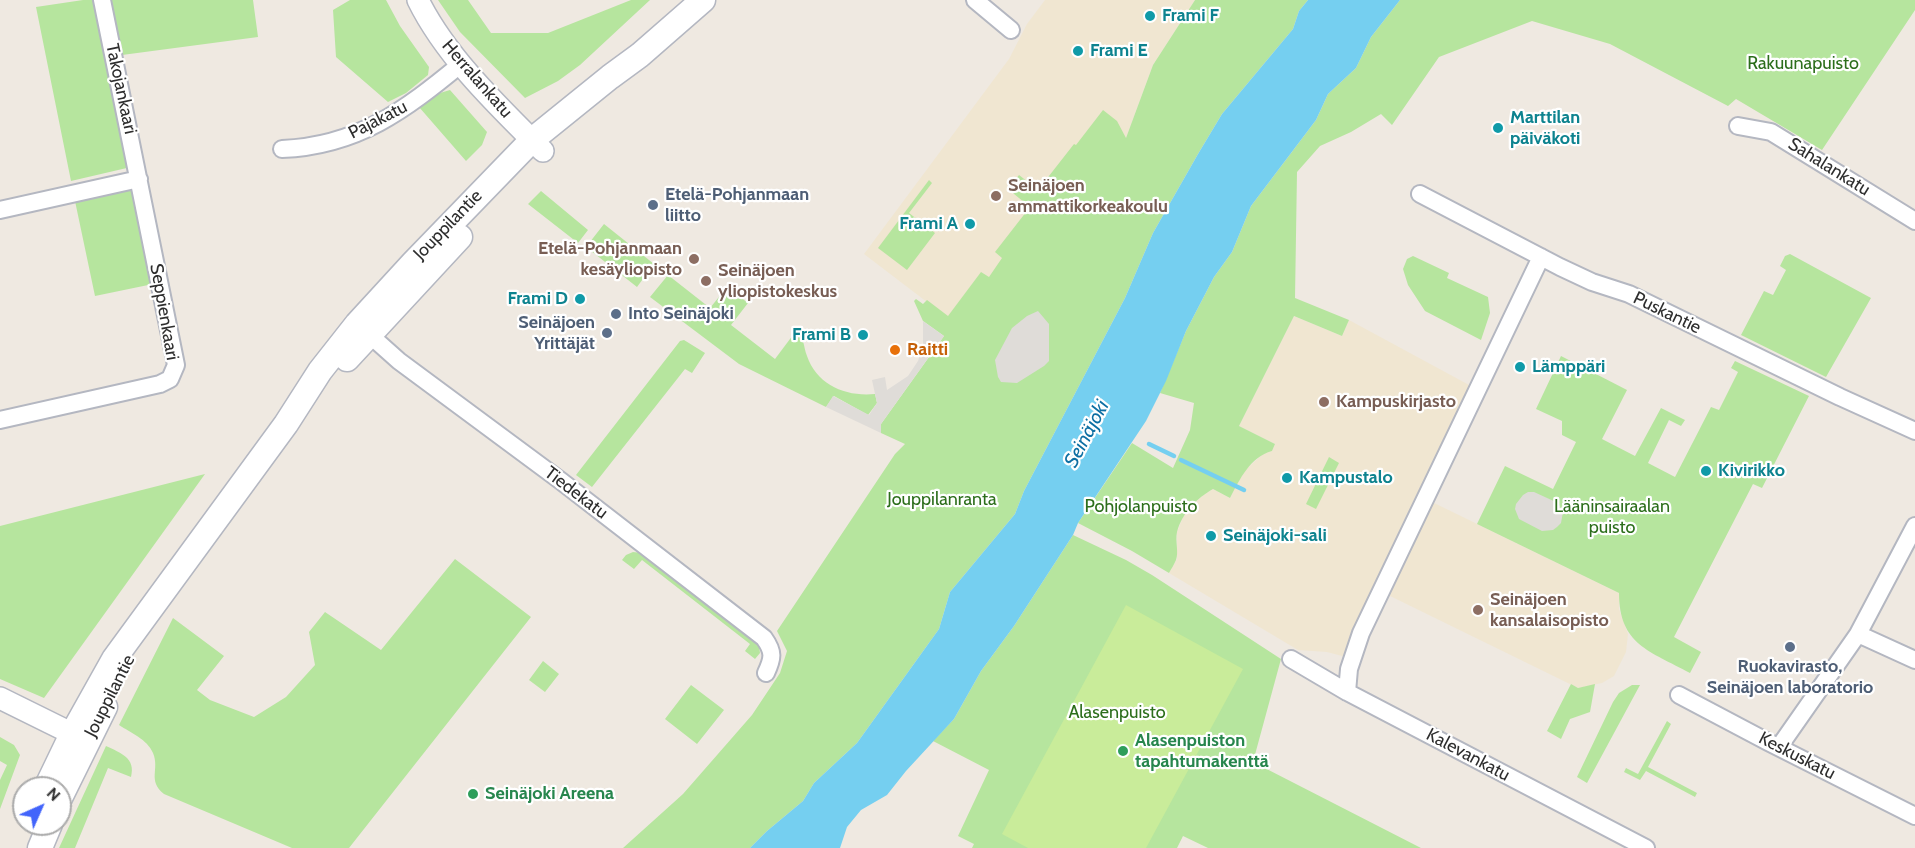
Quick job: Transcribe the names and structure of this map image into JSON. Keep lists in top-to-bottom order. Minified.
{"streets":{"main road":["Jouppilantie"],"street":["Herralankatu","Takojankaari","Pajakatu","Sahalankatu","Seppienkaari","Puskantie","Tiedekatu","Kalevankatu","Keskuskatu"]},"crossings":[["Herralankatu","Pajakatu"],["Herralankatu","Jouppilantie"],["Takojankaari","Seppienkaari"],["Jouppilantie","Tiedekatu"]],"water":["Seinäjoki"],"parks":["Rakuunapuisto","Jouppilanranta","Pohjolanpuisto","Lääninsairaalan puisto","Alasenpuisto"],"places":["Frami F","Frami E","Marttilan päiväkoti","Seinäjoen ammattikorkeakoulu","Etelä-Pohjanmaan liitto","Frami A","Etelä-Pohjanmaan kesäyliopisto","Seinäjoen yliopistokeskus","Frami D","Into Seinäjoki","Seinäjoen Yrittäjät","Frami B","Raitti","Lämppäri","Kampuskirjasto","Kivirikko","Kampustalo","Seinäjoki-sali","Seinäjoen kansalaisopisto","Ruokavirasto, Seinäjoen laboratorio","Alasenpuiston tapahtumakenttä","Seinäjoki Areena"],"north":"top right"}
